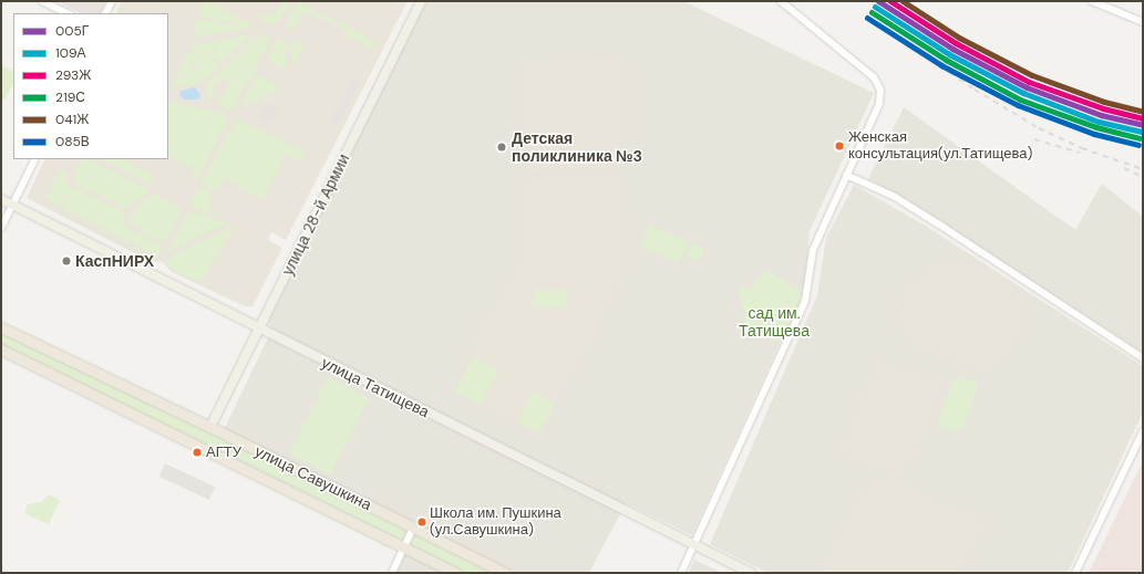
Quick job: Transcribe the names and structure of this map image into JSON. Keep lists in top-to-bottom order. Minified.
{"streets":{"highway":["улица Савушкина"],"main road":["улица 28-й Армии","улица Татищева"]},"crossings":[["улица 28-й Армии","улица Татищева"],["улица 28-й Армии","улица Савушкина"]],"parks":["сад им. Татищева"],"places":["Женская консультация(ул.Татищева)","Детская поликлиника №3","КаспНИРХ","АГТУ","Школа им. Пушкина (ул.Савушкина)"],"lines":["transit line 005Г","transit line 293Ж","transit line 041Ж","transit line 109А","transit line 219С","transit line 085В"],"legend":["005Г","109А","293Ж","219С","041Ж","085В"]}
